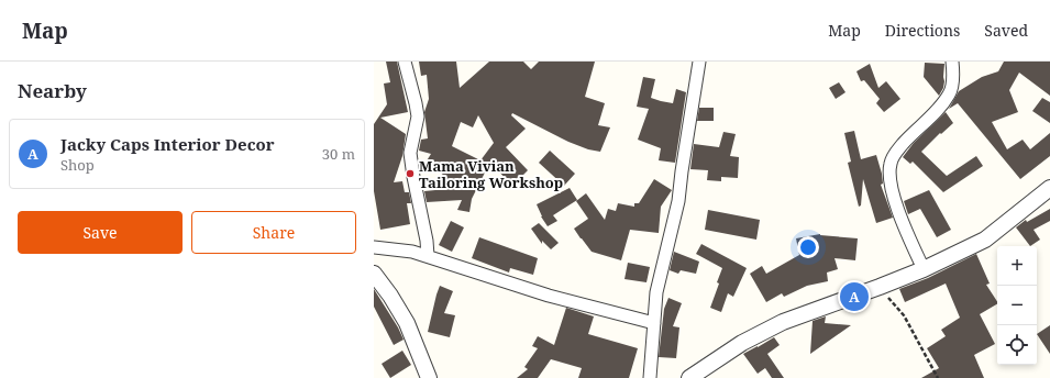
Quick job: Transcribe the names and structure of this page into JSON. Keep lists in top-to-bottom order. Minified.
{"places":["Mama Vivian Tailoring Workshop"],"page":{"header":"Map","nav":["Map","Directions","Saved"],"heading":"Nearby","list":[{"mark":"A","name":"Jacky Caps Interior Decor","note":"Shop","value":"30 m"}],"buttons":["Save","Share"],"map_buttons":["+","−"],"pins":"A"}}
